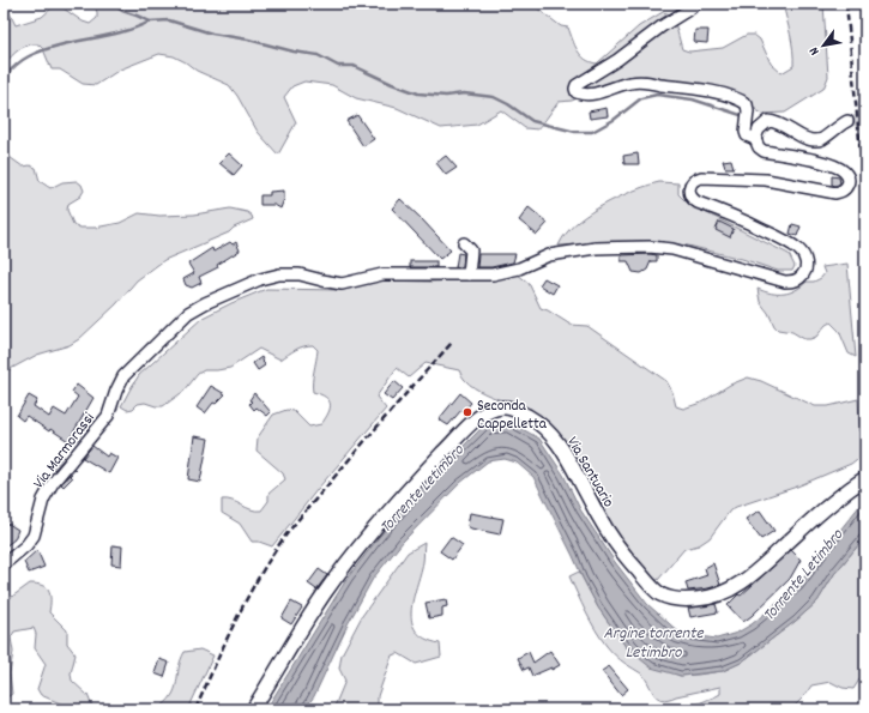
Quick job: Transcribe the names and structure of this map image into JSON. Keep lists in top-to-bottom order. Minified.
{"streets":{"main road":["Via Santuario"],"street":["Via Marmorassi"]},"water":["Torrente Letimbro","Argine torrente Letimbro"],"places":["Seconda Cappelletta"],"north":"bottom left"}
